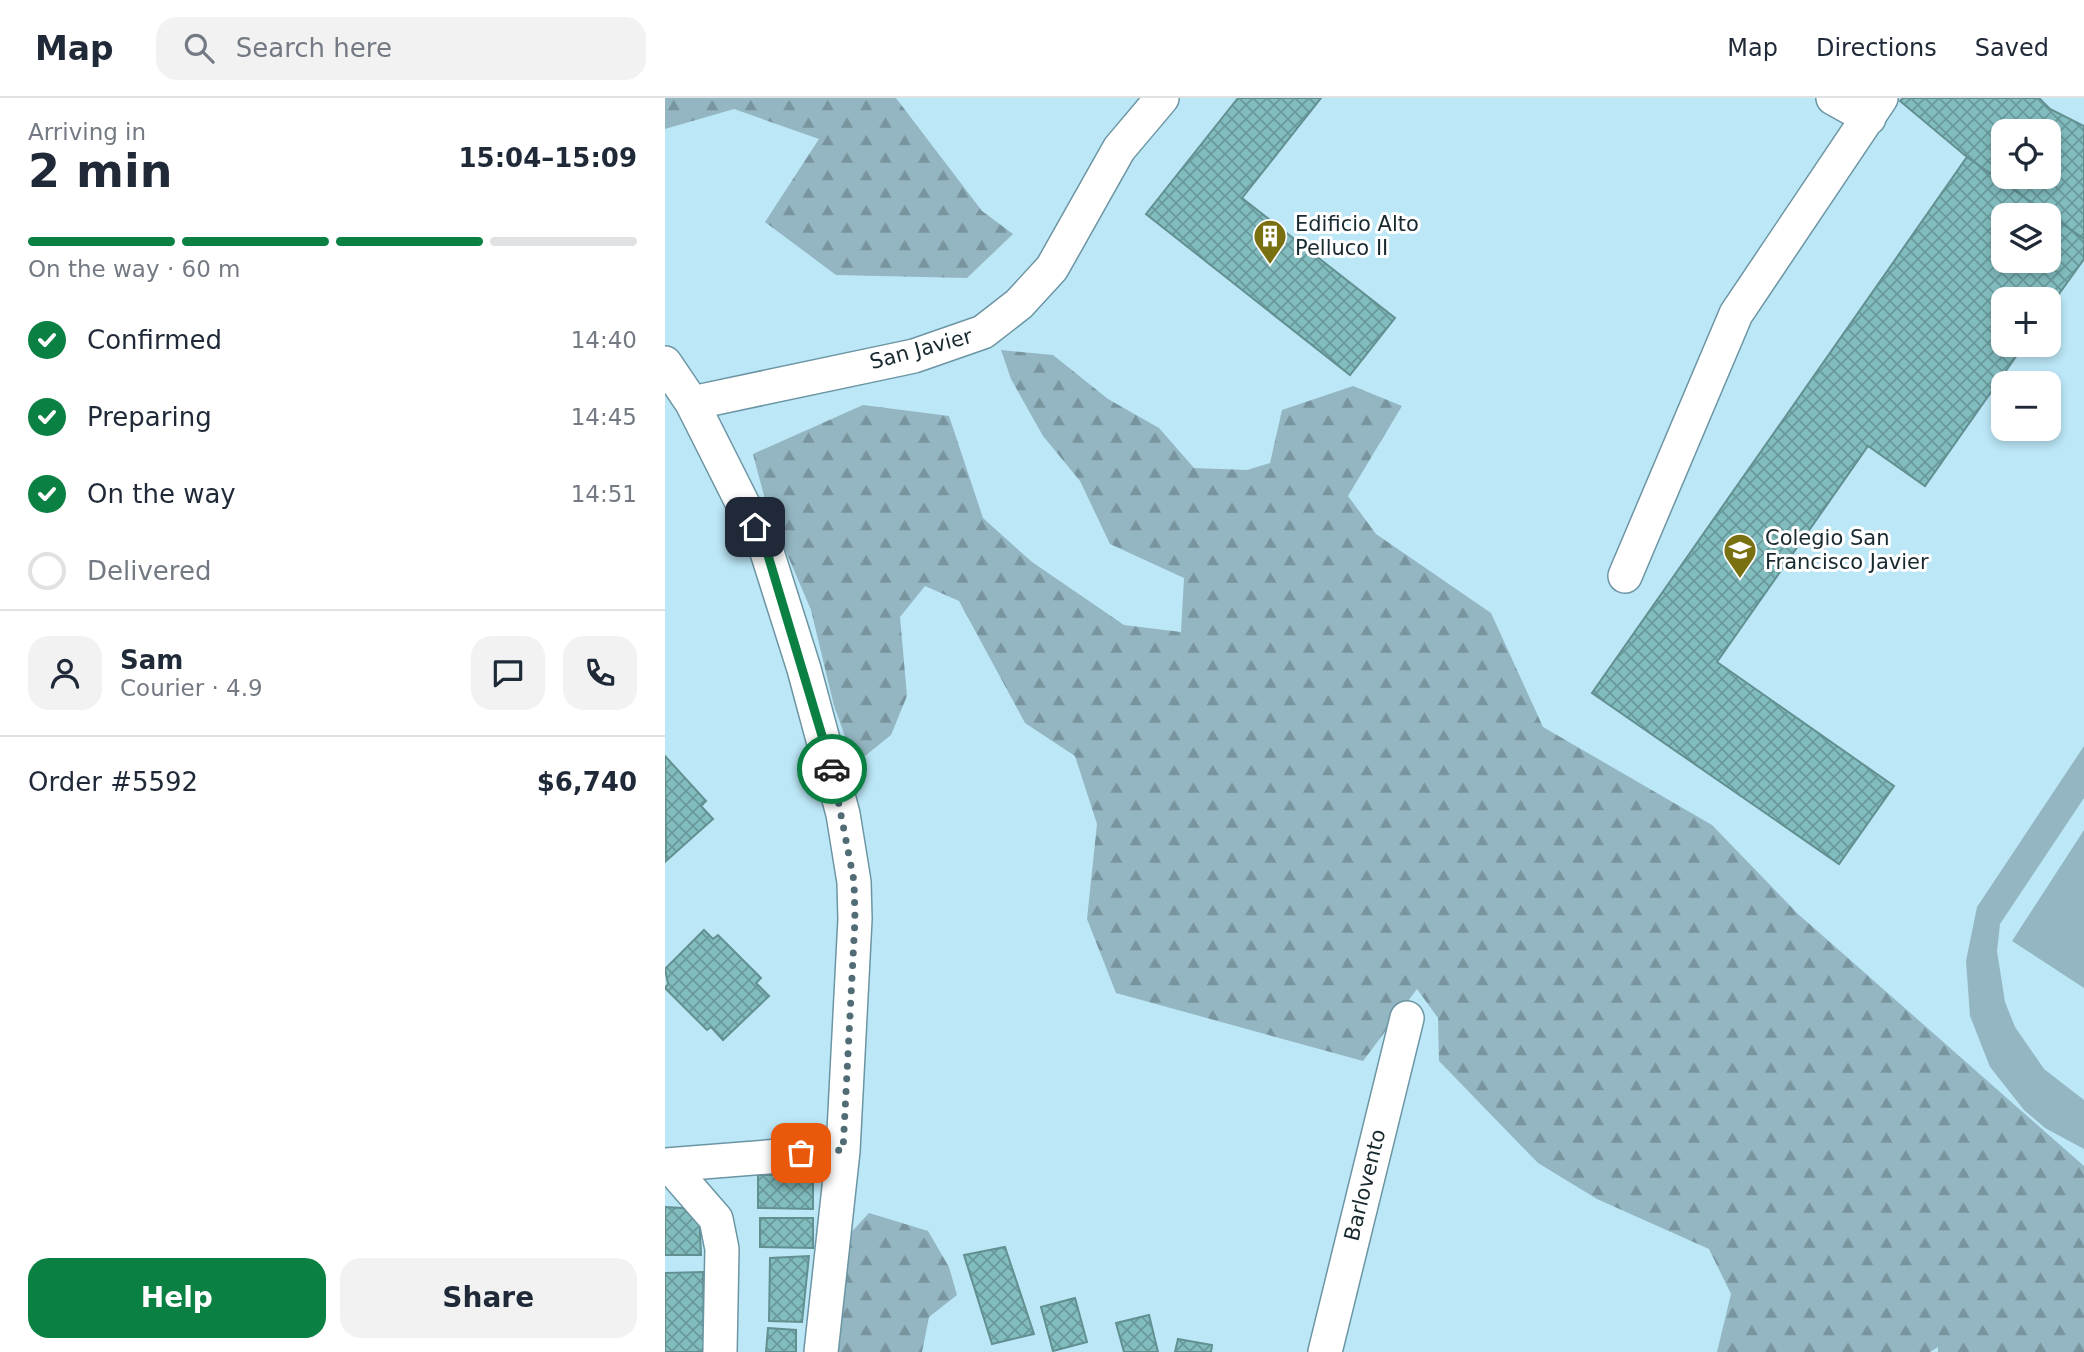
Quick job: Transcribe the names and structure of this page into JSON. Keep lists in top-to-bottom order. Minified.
{"streets":{"street":["San Javier","Barlovento"]},"places":{"building":["Edificio Alto Pelluco II"],"school or university":["Colegio San Francisco Javier"]},"page":{"header":"Map","search":"Search here","nav":["Map","Directions","Saved"],"heading":["2 min","Arriving in","15:04–15:09"],"panel":["Sam","Courier · 4.9","Order #5592","$6,740"],"map_buttons":["+","−"],"bar":"On the way · 60 m","list":[["Confirmed","14:40"],["Preparing","14:45"],["On the way","14:51"],"Delivered"],"buttons":["Help","Share"]}}
